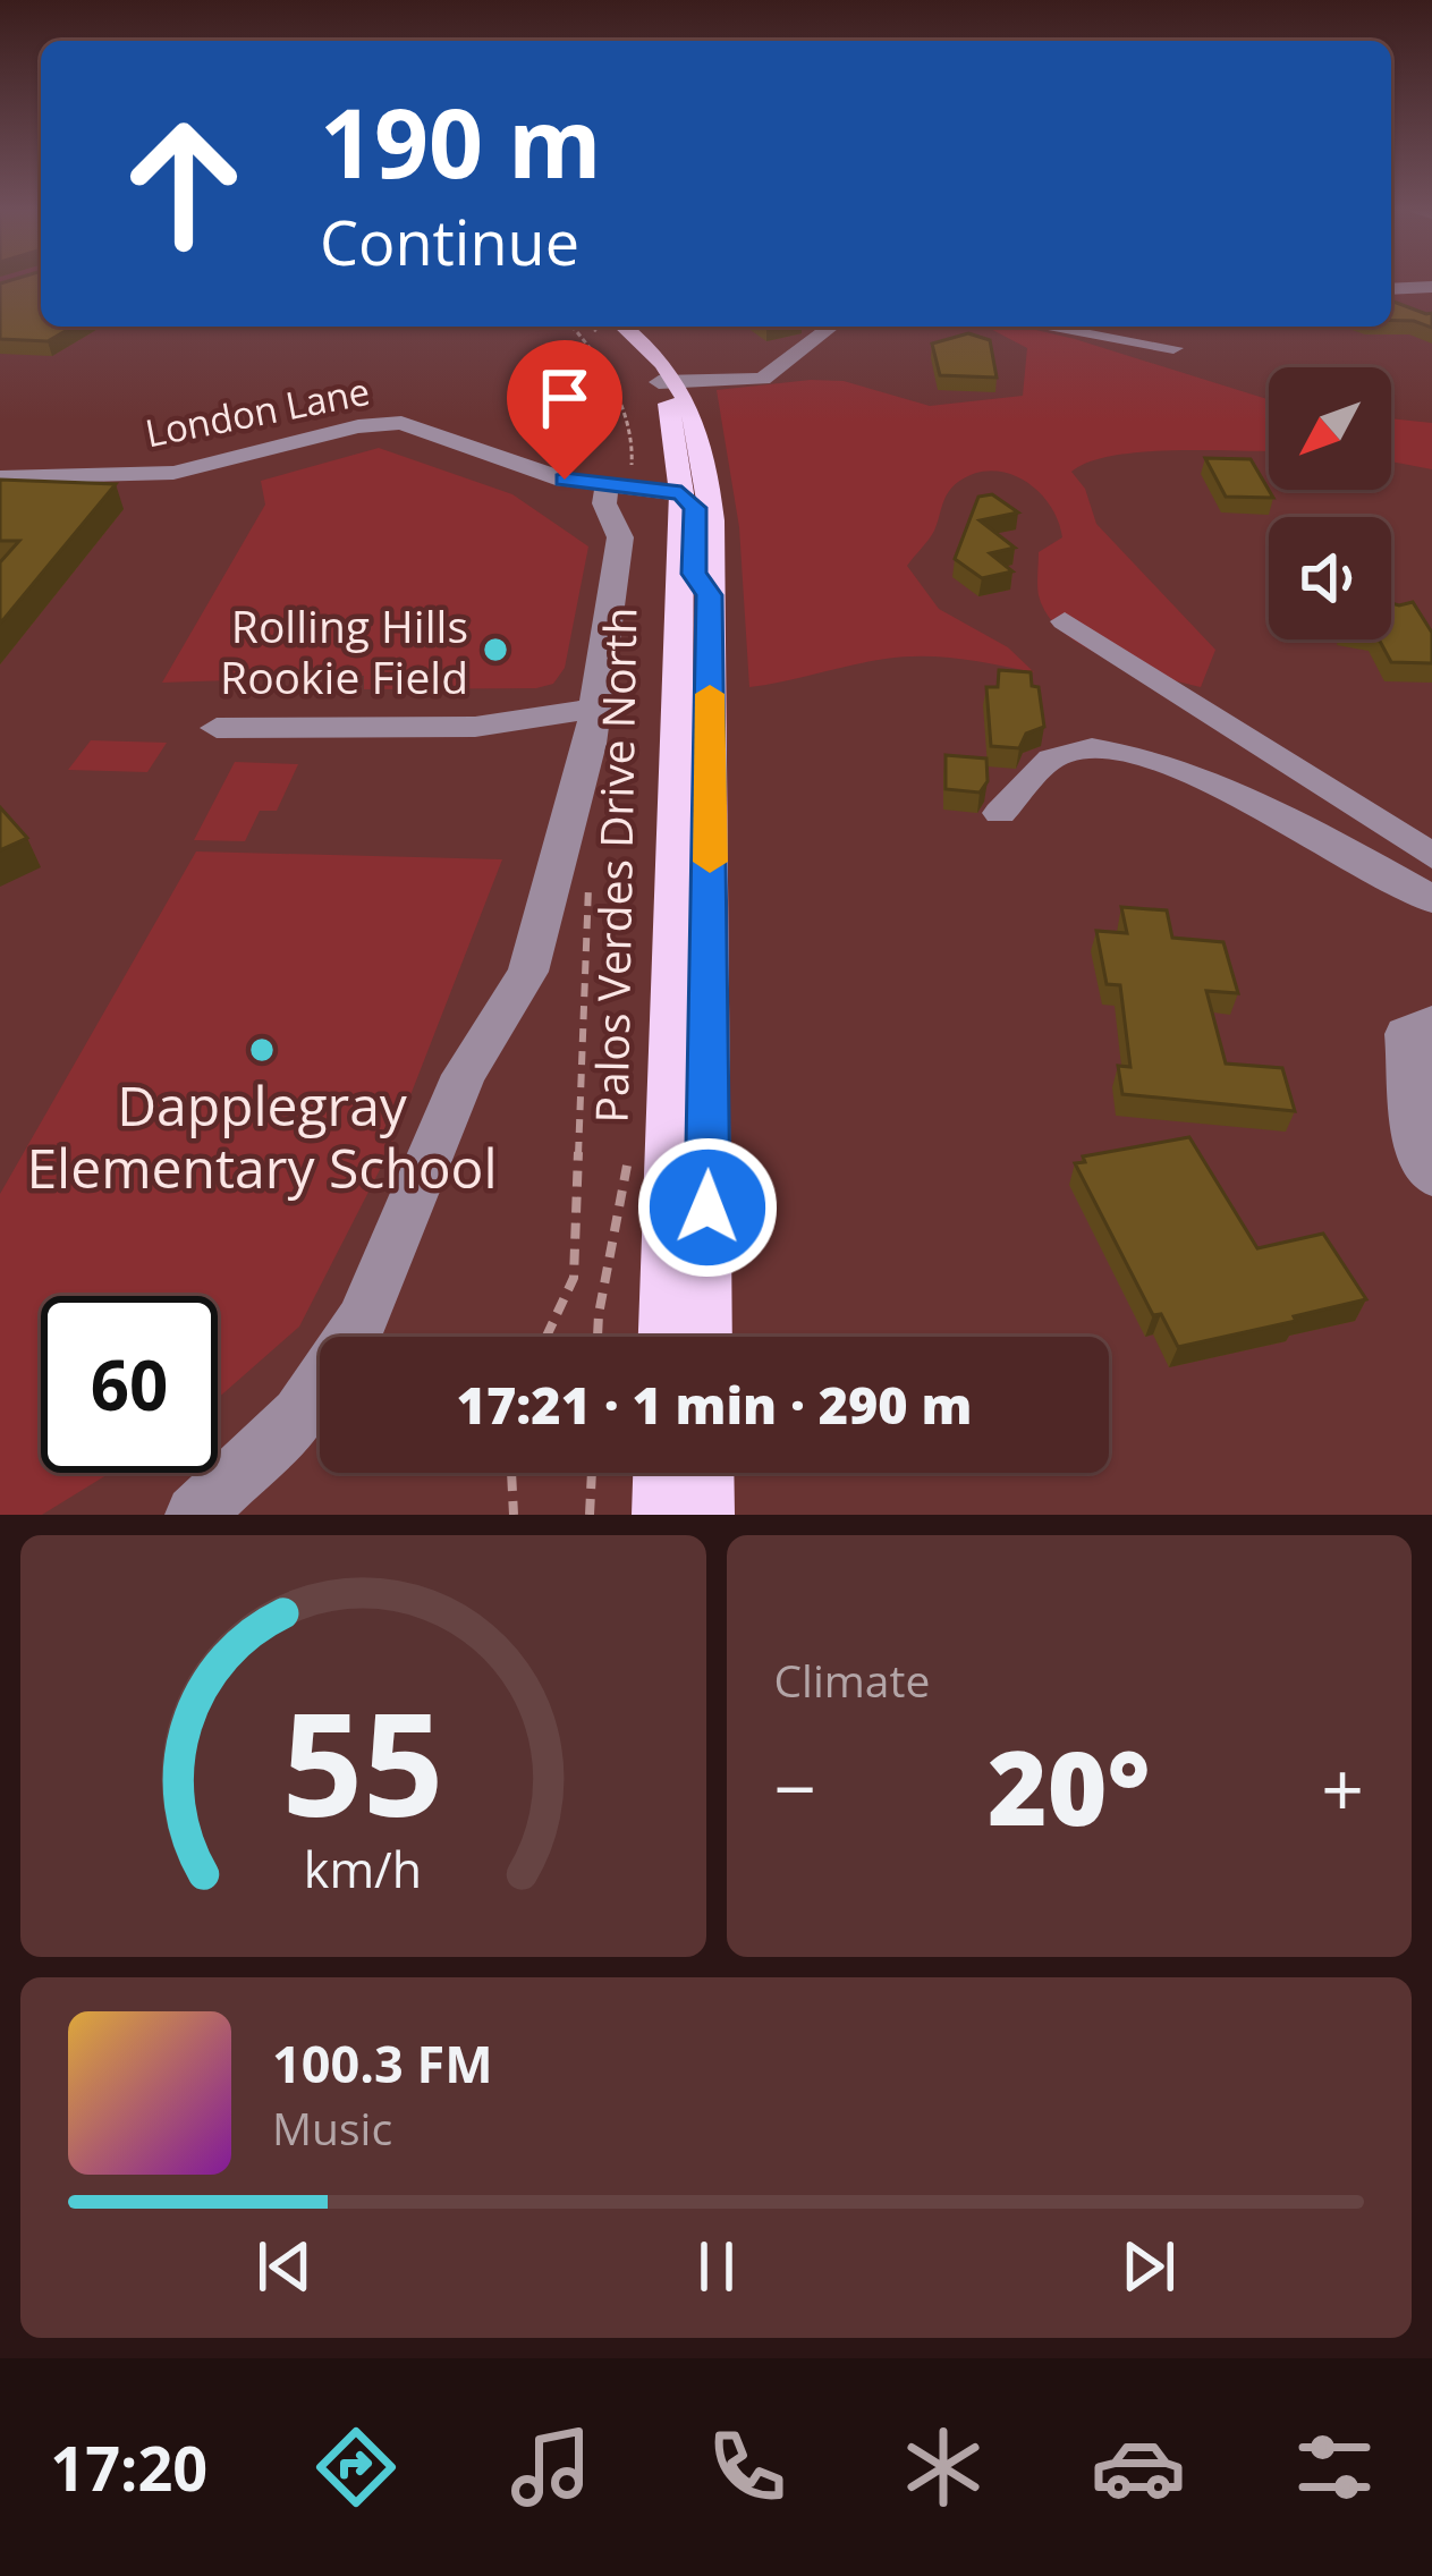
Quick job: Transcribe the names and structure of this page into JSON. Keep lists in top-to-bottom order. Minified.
{"streets":{"main road":["Palos Verdes Drive North"],"street":["London Lane"]},"crossings":[["London Lane","Palos Verdes Drive North"]],"places":["Rolling Hills Rookie Field","Dapplegray Elementary School"],"north":"bottom left","page":{"turn":["190 m","Continue"],"limit":"60","trip":"17:21 · 1 min · 290 m","tile":"Climate","heat":["−","20°","+"],"song":["100.3 FM","Music"],"tabs":"17:20","gauge":["55","km/h"]}}
